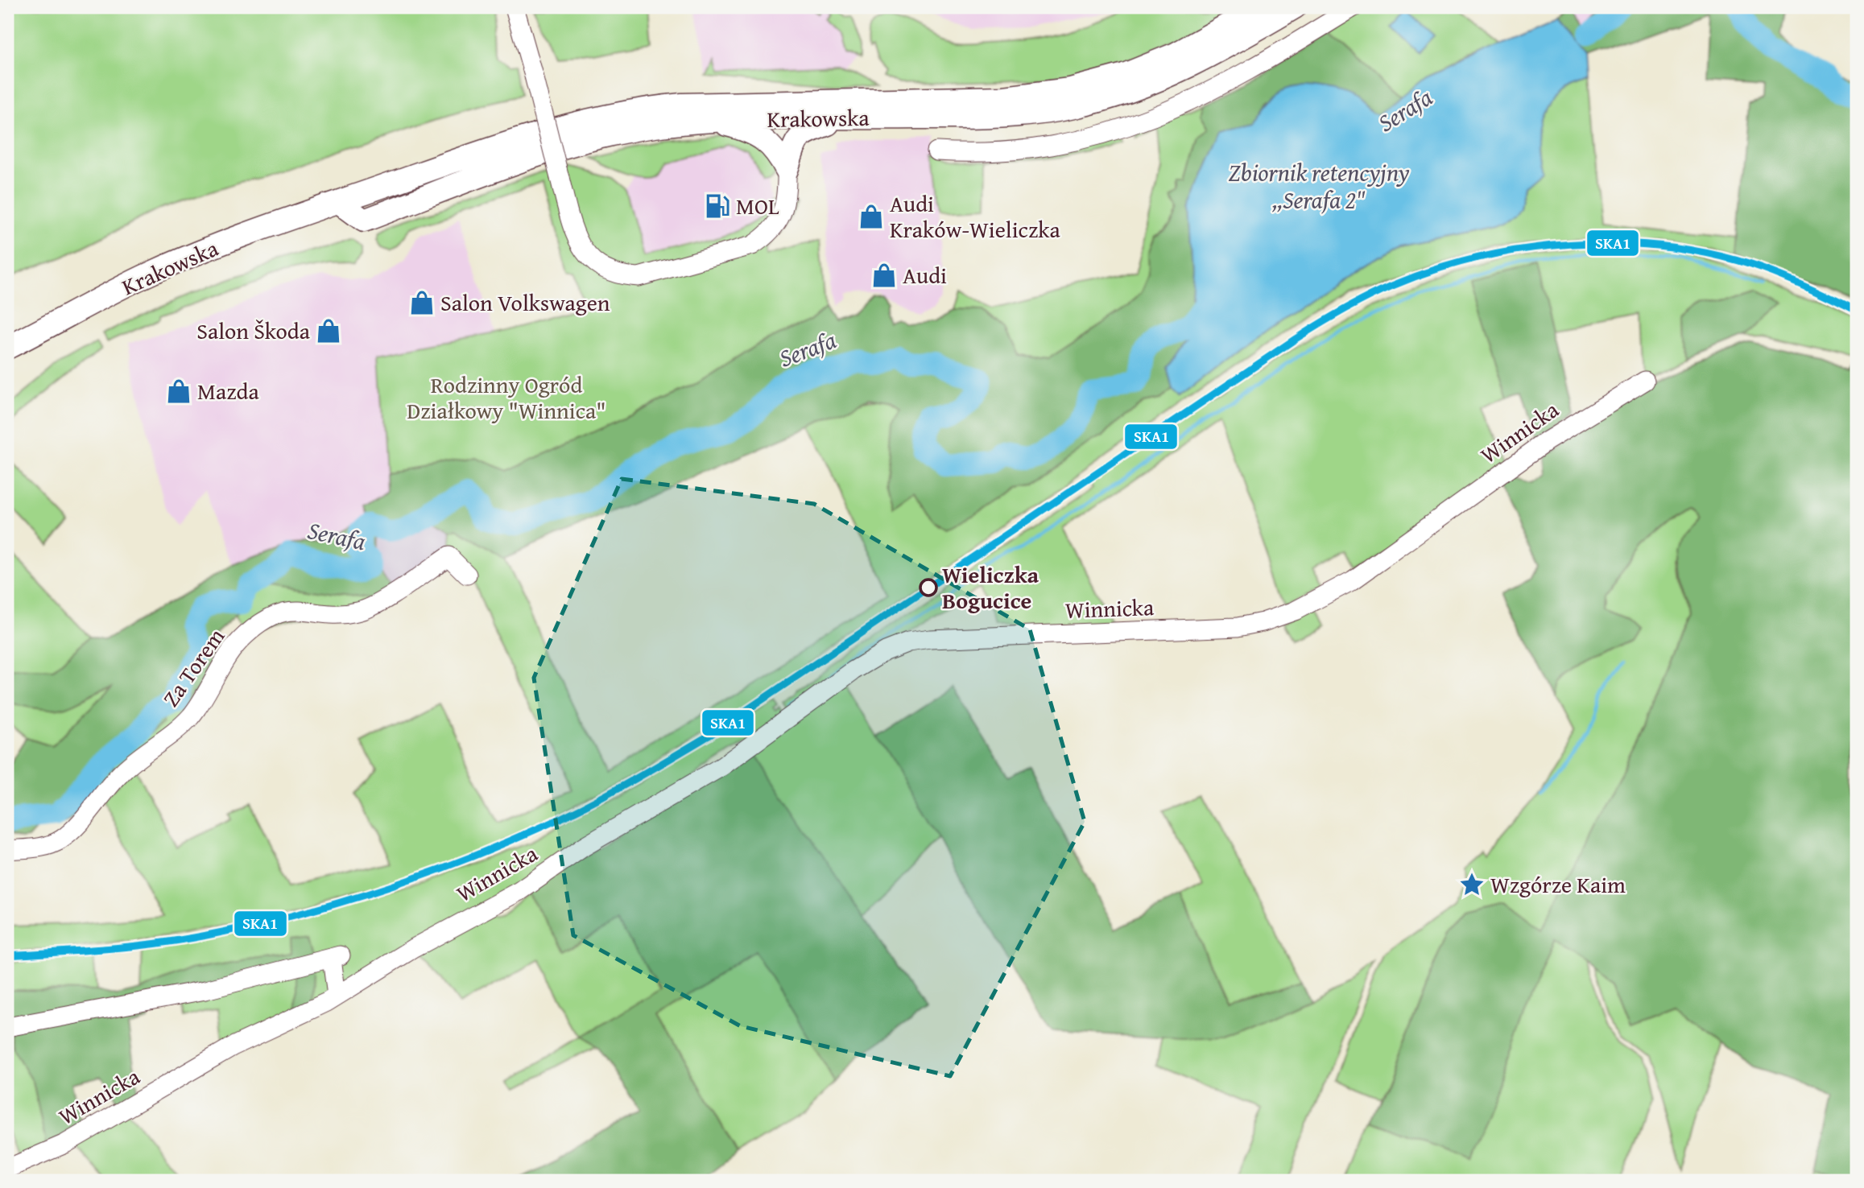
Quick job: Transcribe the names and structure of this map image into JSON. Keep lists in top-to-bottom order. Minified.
{"streets":{"main road":["Krakowska"],"street":["Winnicka","Za Torem"]},"water":["Serafa","Zbiornik retencyjny ,,Serafa 2\""],"parks":["Rodzinny Ogród Działkowy \"Winnica\""],"places":{"fuel station":["MOL"],"shop":["Audi Kraków-Wieliczka","Audi","Salon Volkswagen","Salon Škoda","Mazda"],"other":["Wieliczka Bogucice"],"place":["Wzgórze Kaim"]},"lines":["transit line SKA1"]}
